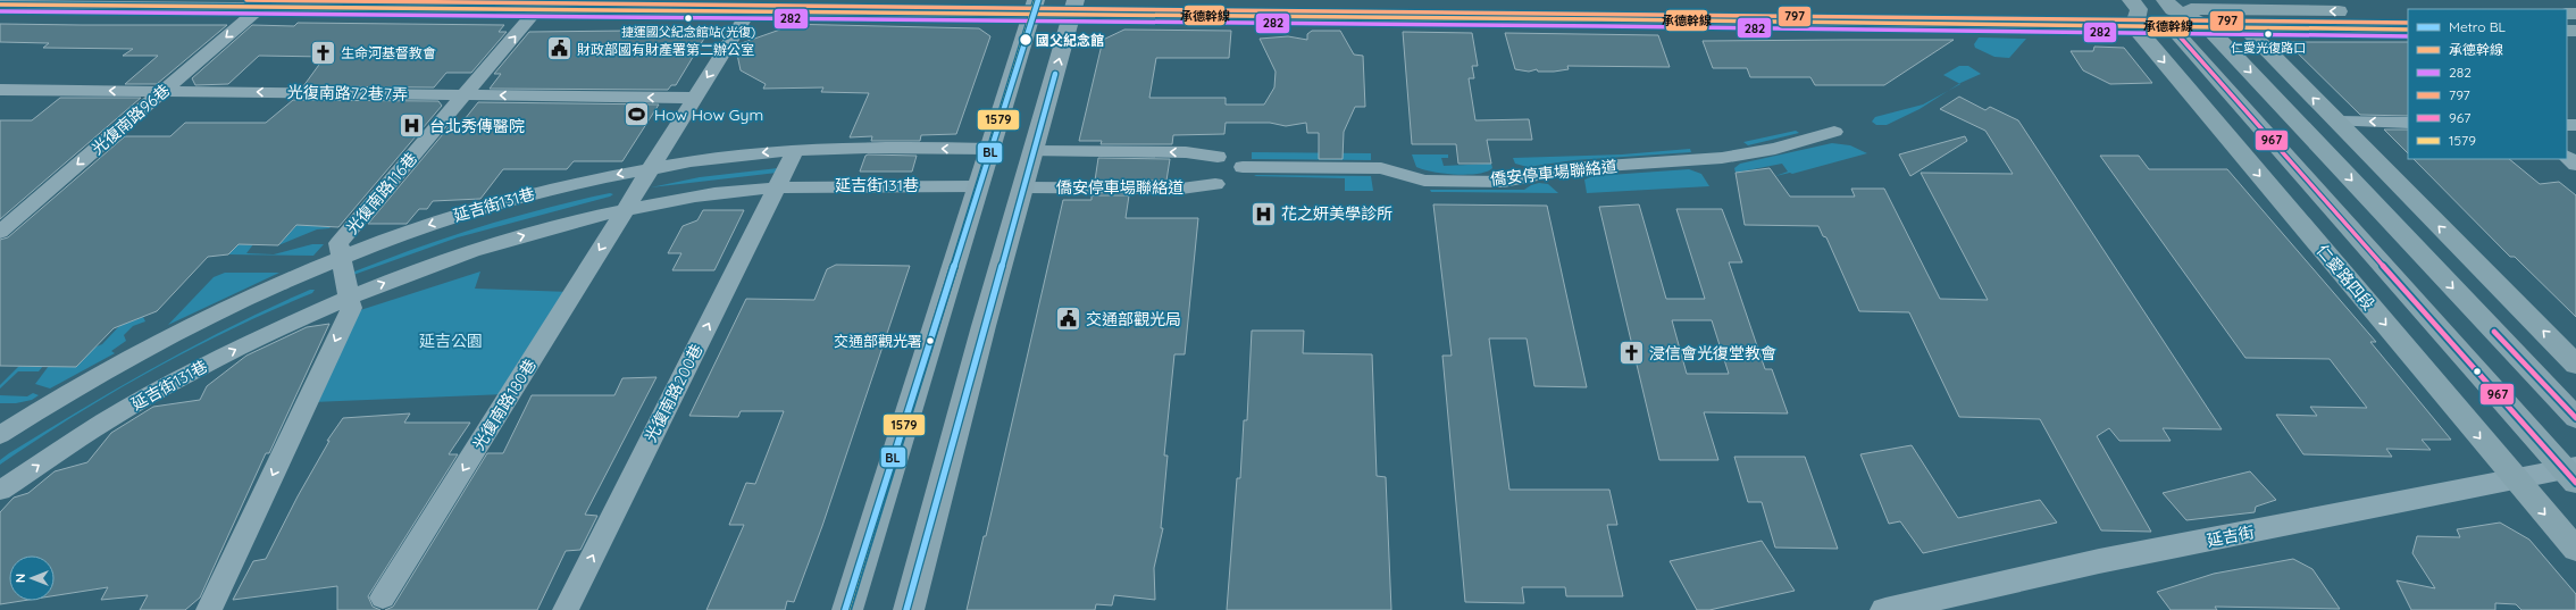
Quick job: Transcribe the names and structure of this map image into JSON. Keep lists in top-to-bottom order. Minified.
{"streets":{"main road":["仁愛路四段"],"street":["光復南路72巷7弄","光復南路96巷","僑安停車場聯絡道","延吉街131巷","光復南路116巷","光復南路200巷","光復南路180巷","延吉街"]},"crossings":[["光復南路72巷7弄","光復南路96巷"],["光復南路72巷7弄","光復南路116巷"],["延吉街131巷","光復南路116巷"],["延吉街131巷","光復南路200巷"],["延吉街131巷","光復南路180巷"],["仁愛路四段","延吉街"]],"one_way":["光復南路72巷7弄","光復南路96巷","光復南路200巷"],"parks":["延吉公園"],"places":{"other":["捷運國父紀念館站(光復)","仁愛光復路口","國父紀念館","交通部觀光署"],"public building":["財政部國有財產署第二辦公室","交通部觀光局"],"church":["生命河基督教會","浸信會光復堂教會"],"sports":["How How Gym"],"hospital":["台北秀傳醫院","花之妍美學診所"]},"lines":["metro line BL","transit line 797","transit line 1579","transit line 承德幹線","transit line 282","transit line 967"],"legend":["Metro BL","承德幹線","282","797","967","1579"],"north":"left"}
